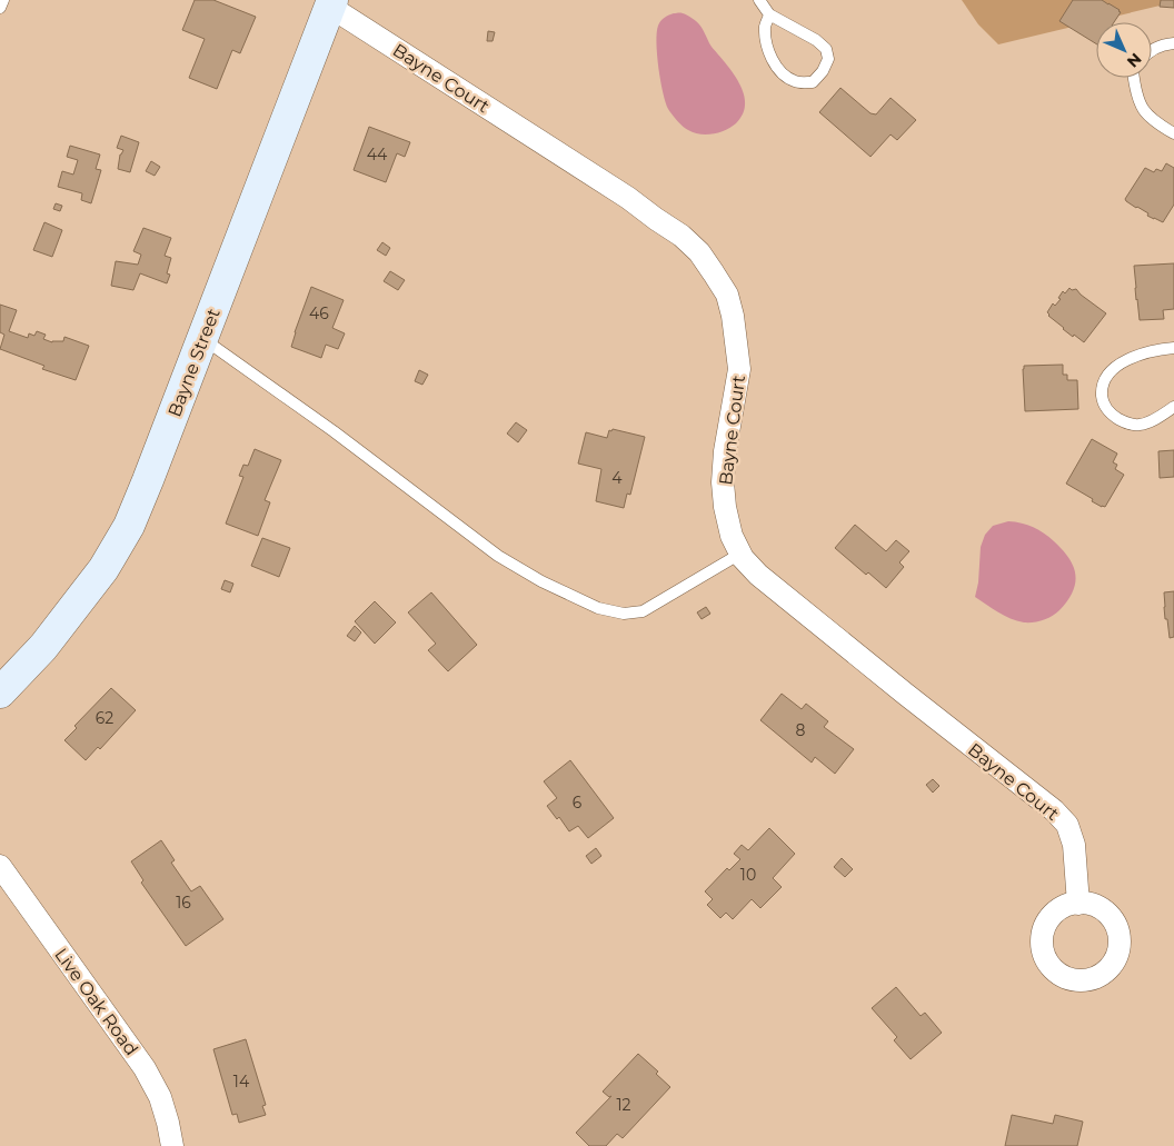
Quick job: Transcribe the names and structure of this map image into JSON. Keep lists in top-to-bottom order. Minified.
{"streets":{"street":["Bayne Court","Bayne Street","Live Oak Road"]},"crossings":[["Bayne Court","Bayne Street"]],"house_numbers":["44","46","4","62","8","6","10","16","14","12"],"north":"bottom right"}
